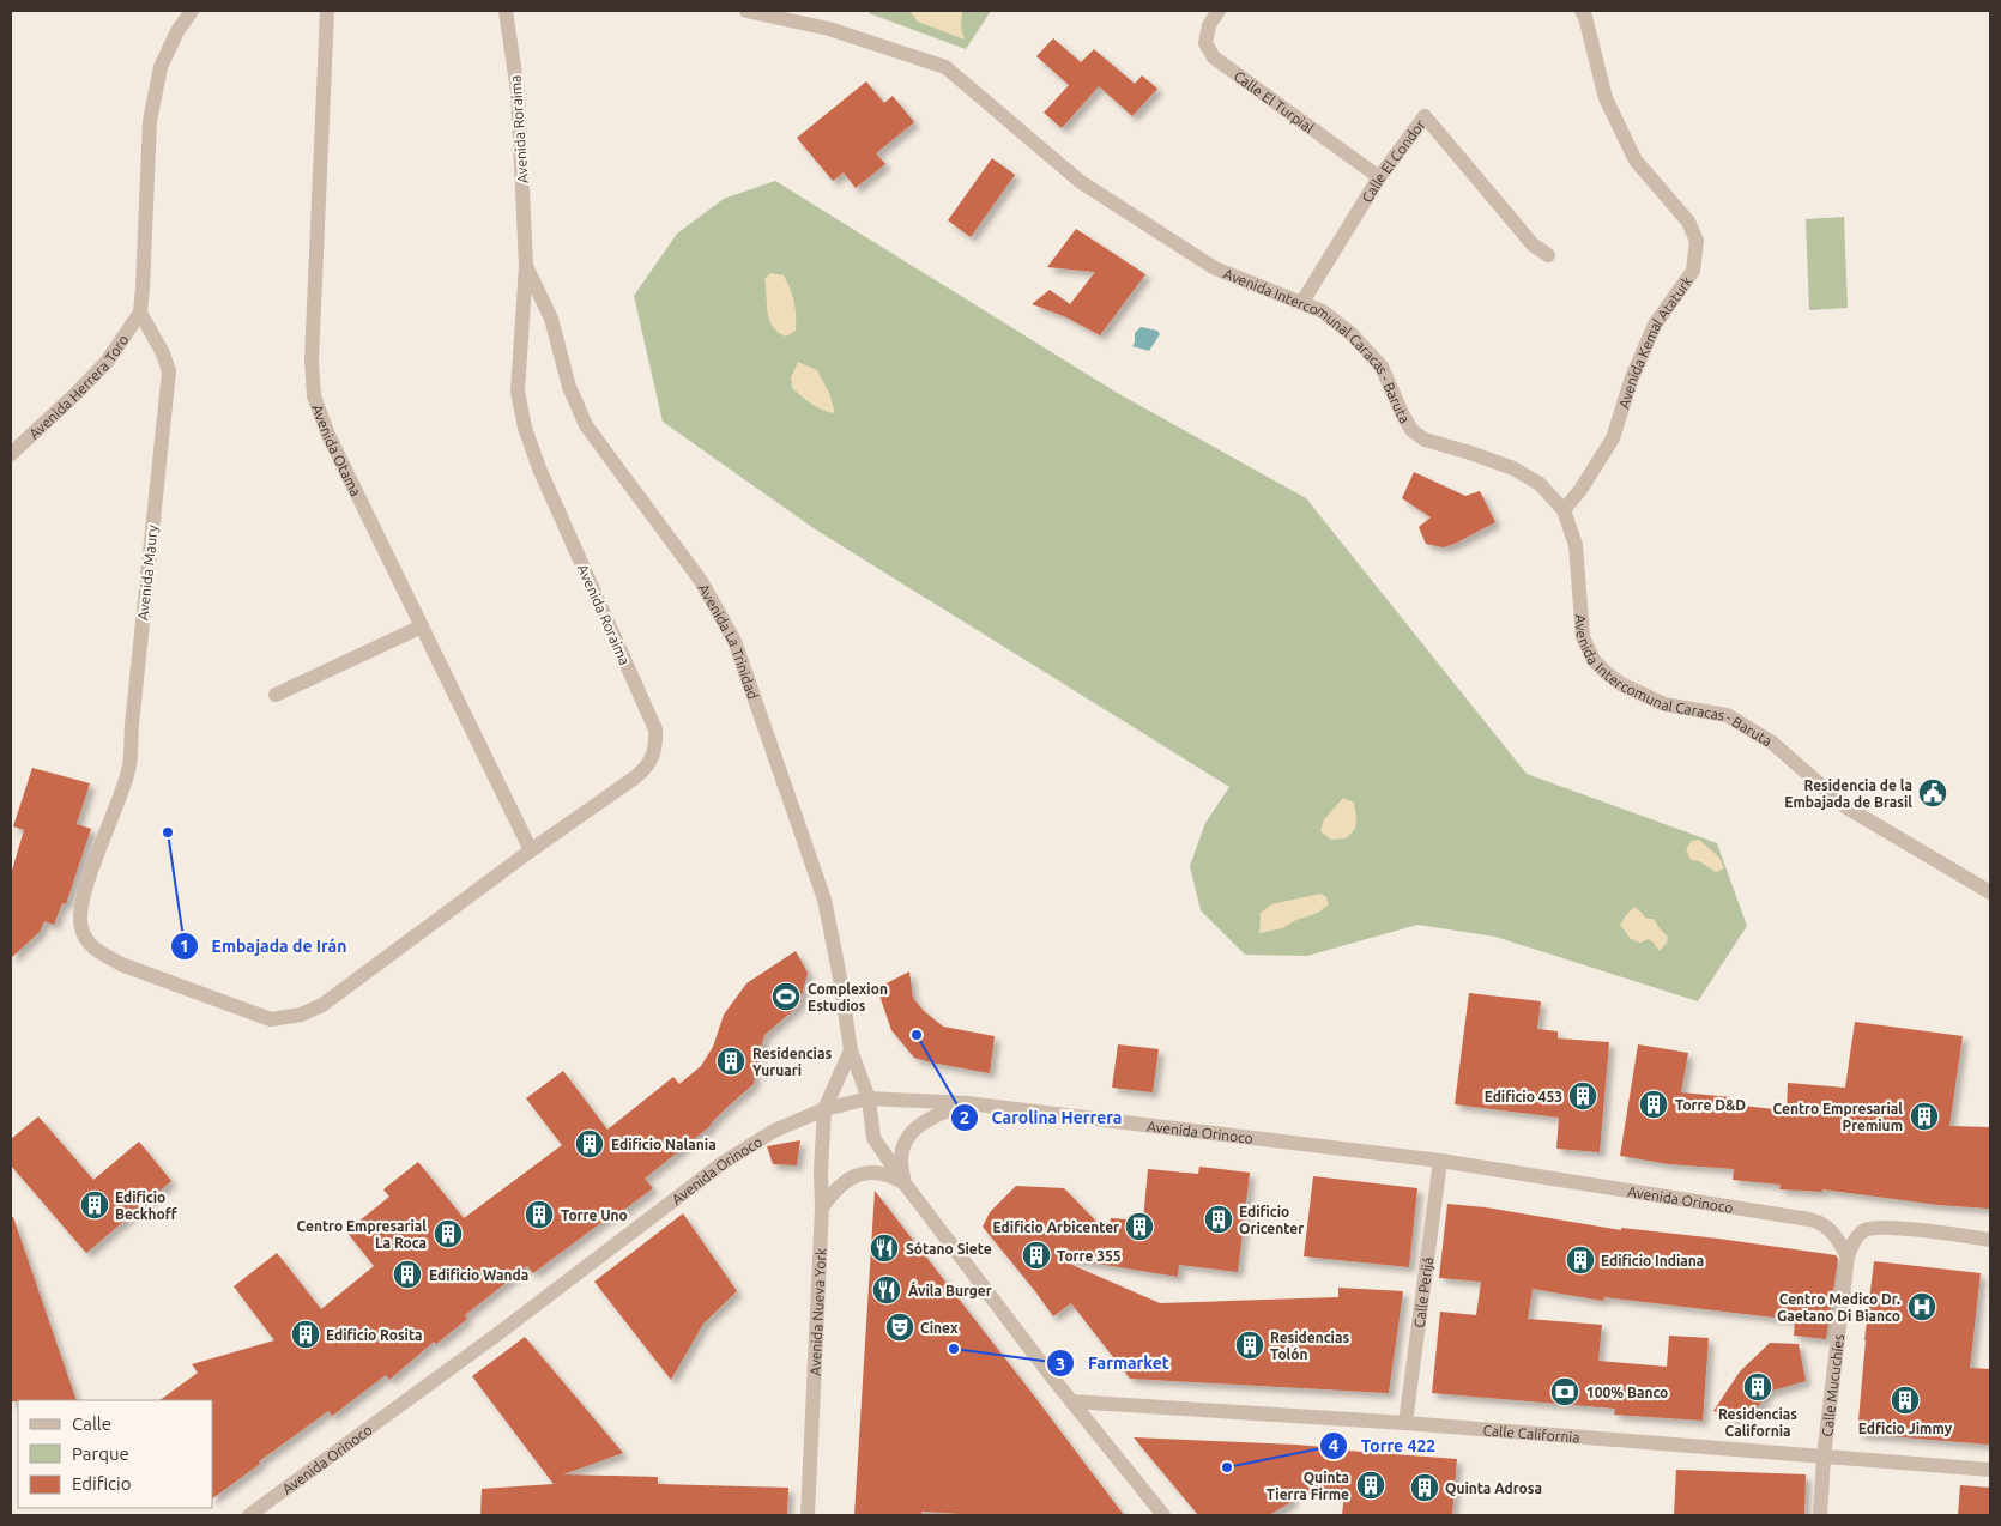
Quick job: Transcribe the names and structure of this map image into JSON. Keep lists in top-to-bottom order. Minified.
{"streets":{"street":["Calle El Turpial","Avenida Roraima","Calle El Condor","Avenida Kemal Ataturk","Avenida Intercomunal Caracas - Baruta","Avenida Herrera Toro","Avenida Otama","Avenida Maury","Avenida La Trinidad","Avenida Orinoco","Calle Perijá","Avenida Nueva York","Calle Mucuchíes","Calle California"]},"crossings":[["Calle El Turpial","Calle El Condor"],["Avenida Roraima","Avenida Otama"],["Avenida Roraima","Avenida Maury"],["Avenida Roraima","Avenida La Trinidad"],["Calle El Condor","Avenida Intercomunal Caracas - Baruta"],["Avenida Kemal Ataturk","Avenida Intercomunal Caracas - Baruta"],["Avenida Herrera Toro","Avenida Maury"],["Avenida La Trinidad","Avenida Orinoco"],["Avenida La Trinidad","Calle California"],["Avenida Orinoco","Calle Perijá"],["Avenida Orinoco","Avenida Nueva York"],["Avenida Orinoco","Calle Mucuchíes"],["Calle Perijá","Calle California"],["Calle Mucuchíes","Calle California"]],"places":{"public building":["Residencia de la Embajada de Brasil"],"other":["Embajada de Irán","Carolina Herrera","Farmarket","Torre 422"],"sports":["Complexion Estudios"],"building":["Residencias Yuruari","Edificio 453","Torre D&D","Centro Empresarial Premium","Edificio Nalania","Edificio Beckhoff","Torre Uno","Edificio Oricenter","Edificio Arbicenter","Centro Empresarial La Roca","Torre 355","Edificio Indiana","Edificio Wanda","Edificio Rosita","Residencias Tolón","Residencias California","Edficio Jimmy","Quinta Tierra Firme","Quinta Adrosa"],"restaurant":["Sótano Siete","Ávila Burger"],"hospital":["Centro Medico Dr. Gaetano Di Bianco"],"theatre":["Cinex"],"bank":["100% Banco"]},"legend":["Calle","Parque","Edificio"]}
